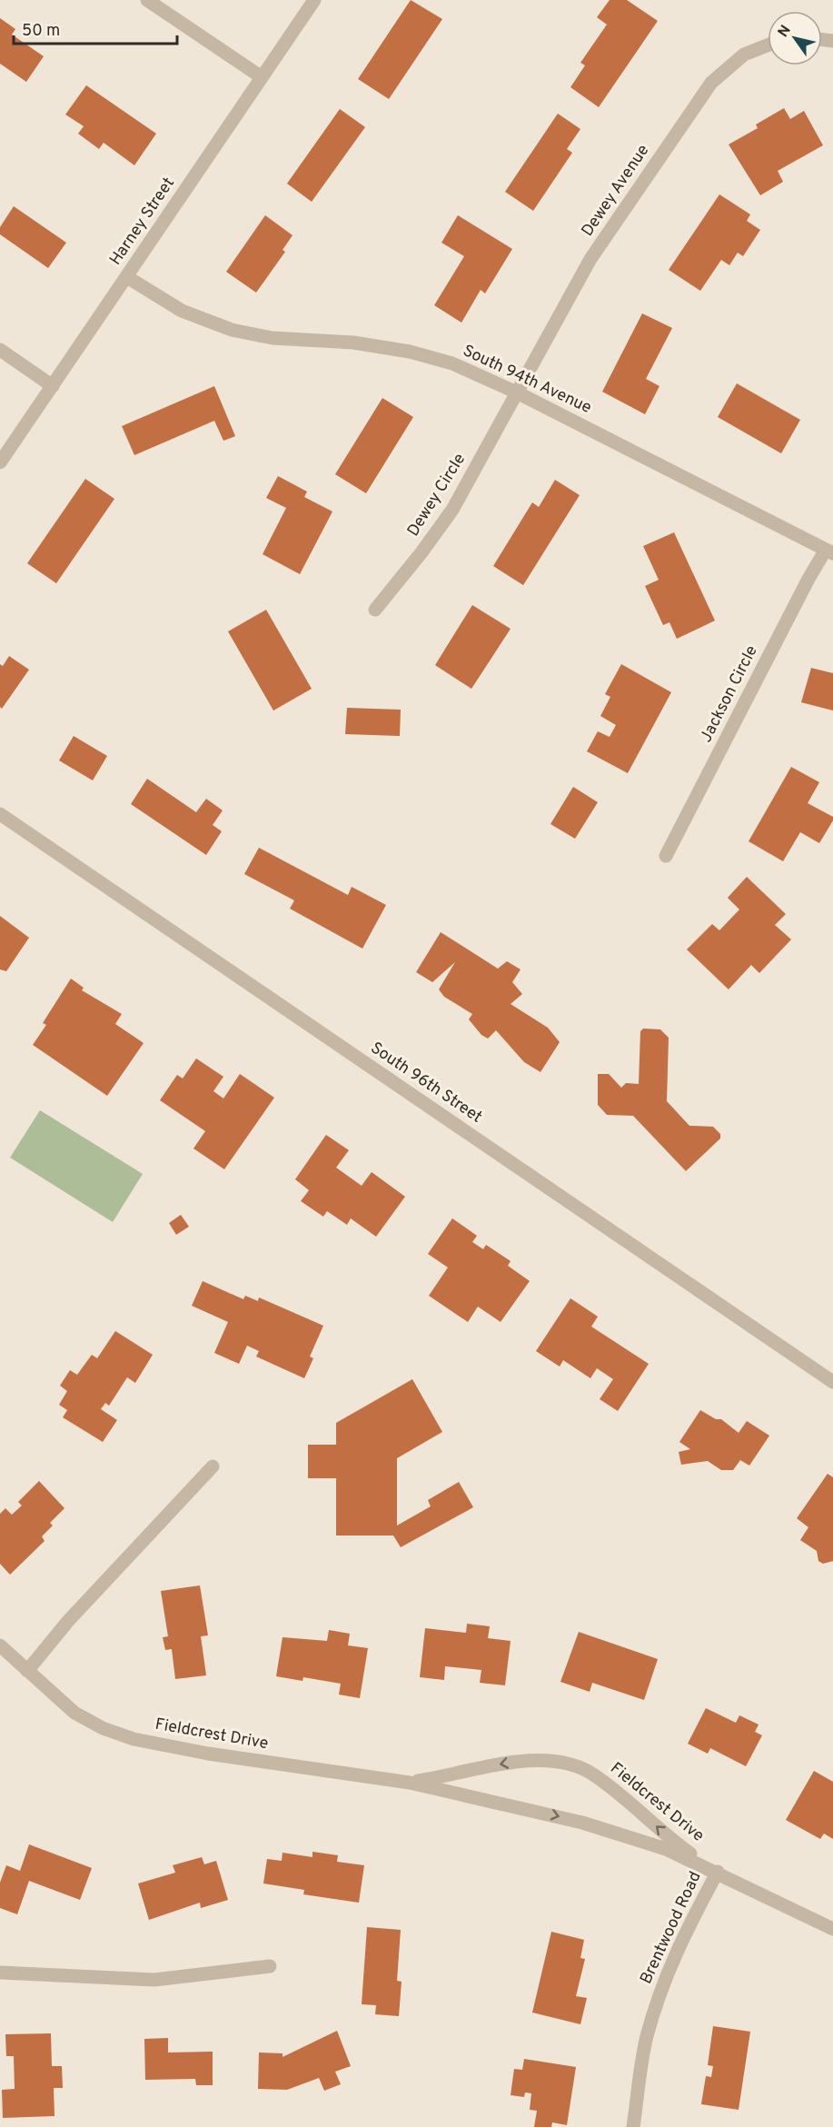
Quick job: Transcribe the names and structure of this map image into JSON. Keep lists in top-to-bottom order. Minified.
{"streets":{"street":["Dewey Avenue","Harney Street","South 94th Avenue","Dewey Circle","Jackson Circle","South 96th Street","Fieldcrest Drive","Brentwood Road"]},"crossings":[["Dewey Avenue","South 94th Avenue"],["Dewey Avenue","Dewey Circle"],["Harney Street","South 94th Avenue"],["South 94th Avenue","Dewey Circle"],["South 94th Avenue","Jackson Circle"],["Fieldcrest Drive","Brentwood Road"]],"scale_bar":"50 m","north":"top left"}
